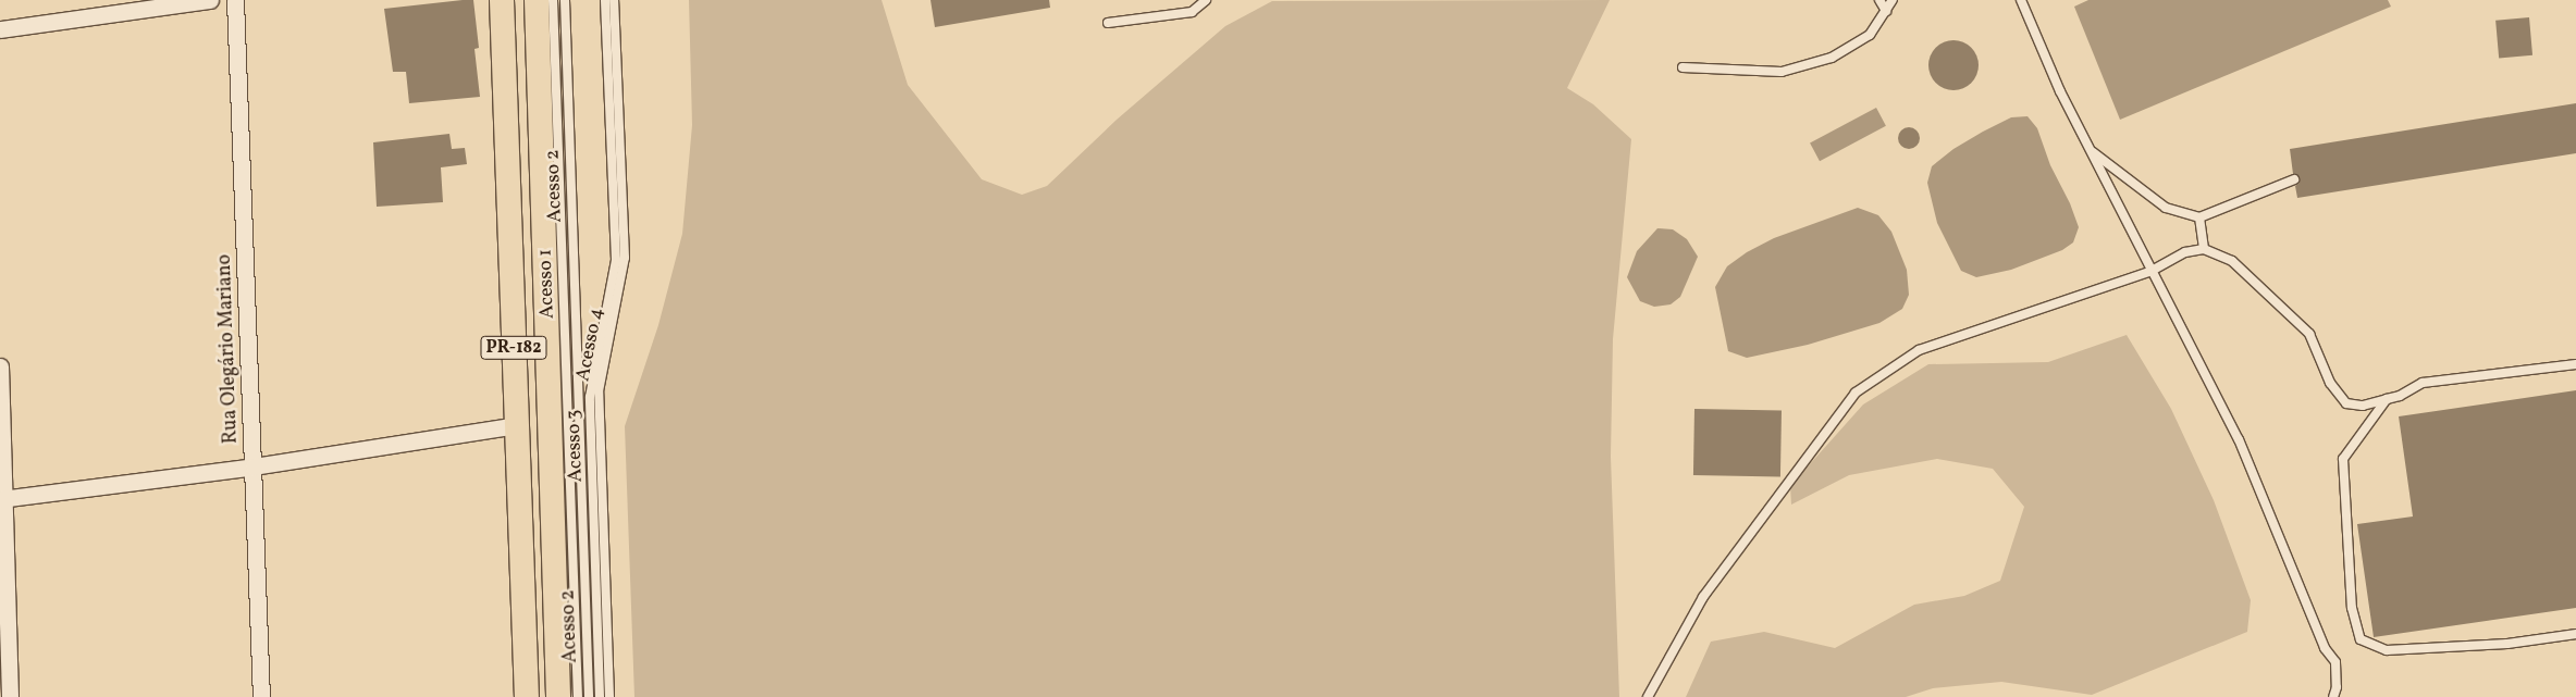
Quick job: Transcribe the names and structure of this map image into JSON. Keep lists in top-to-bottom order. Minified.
{"streets":{"main road":["PR-182"],"street":["Rua Olegário Mariano"],"lane":["Acesso 2","Acesso 1","Acesso 4","Acesso 3"]}}
